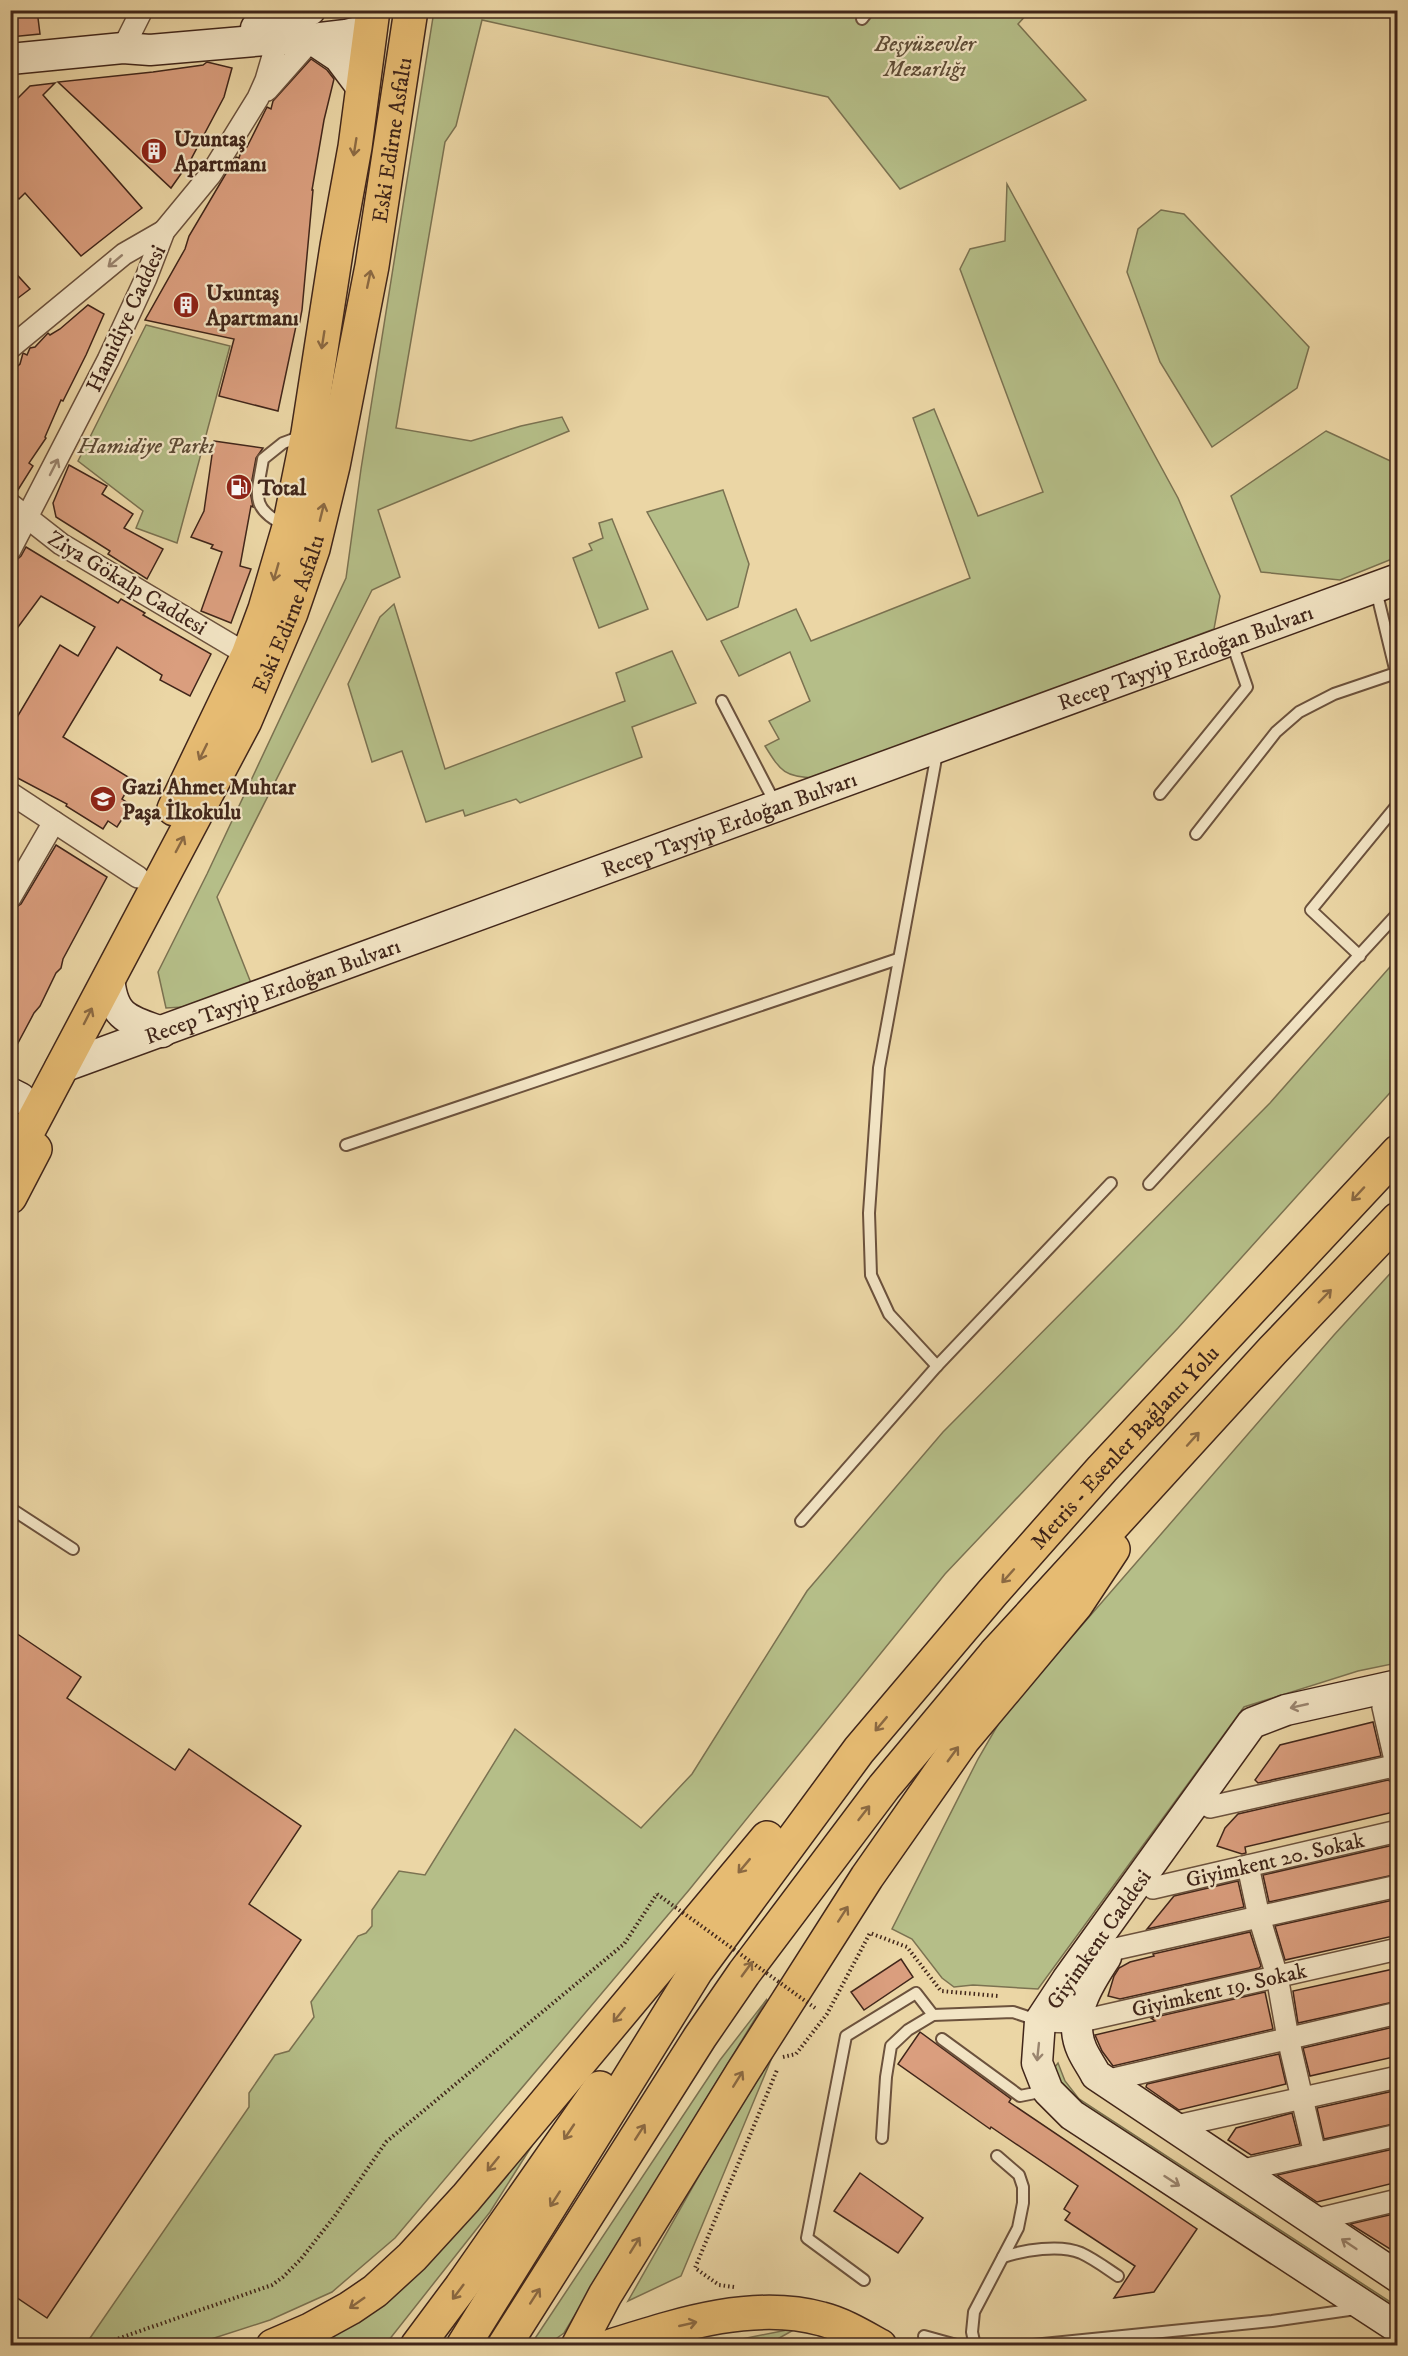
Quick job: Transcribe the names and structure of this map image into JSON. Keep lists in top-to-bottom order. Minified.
{"streets":{"main road":["Eski Edirne Asfaltı","Metris - Esenler Bağlantı Yolu"],"street":["Hamidiye Caddesi","Ziya Gökalp Caddesi","Recep Tayyip Erdoğan Bulvarı","Giyimkent 20. Sokak","Giyimkent Caddesi","Giyimkent 19. Sokak"]},"crossings":[["Eski Edirne Asfaltı","Ziya Gökalp Caddesi"],["Eski Edirne Asfaltı","Recep Tayyip Erdoğan Bulvarı"],["Hamidiye Caddesi","Ziya Gökalp Caddesi"],["Giyimkent 20. Sokak","Giyimkent Caddesi"],["Giyimkent Caddesi","Giyimkent 19. Sokak"]],"one_way":["Hamidiye Caddesi"],"parks":["Beşyüzevler Mezarlığı","Hamidiye Parkı"],"places":{"building":["Uzuntaş Apartmanı","Uxuntaş Apartmanı"],"fuel station":["Total"],"school or university":["Gazi Ahmet Muhtar Paşa İlkokulu"]}}
